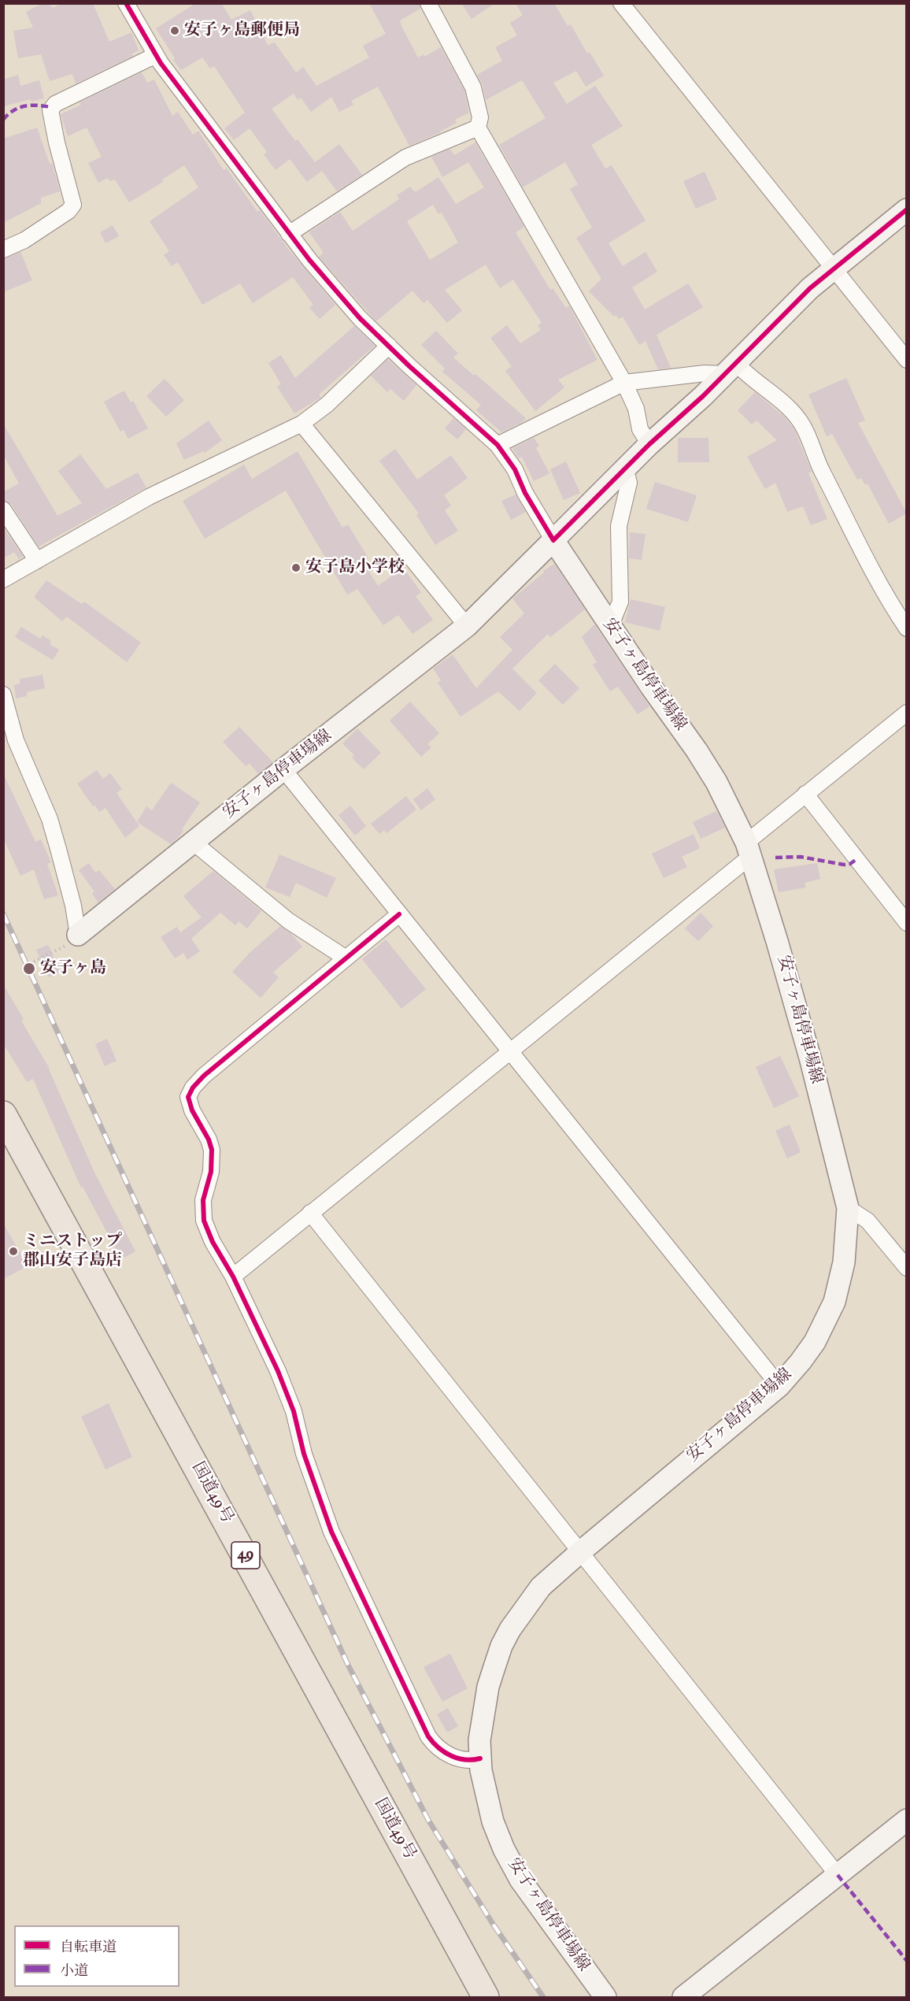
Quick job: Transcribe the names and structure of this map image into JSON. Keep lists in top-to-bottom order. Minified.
{"streets":{"highway":["国道49号","49"],"main road":["安子ヶ島停車場線"]},"places":["安子ヶ島郵便局","安子島小学校","安子ヶ島","ミニストップ 郡山安子島店"],"legend":["自転車道","小道"]}
